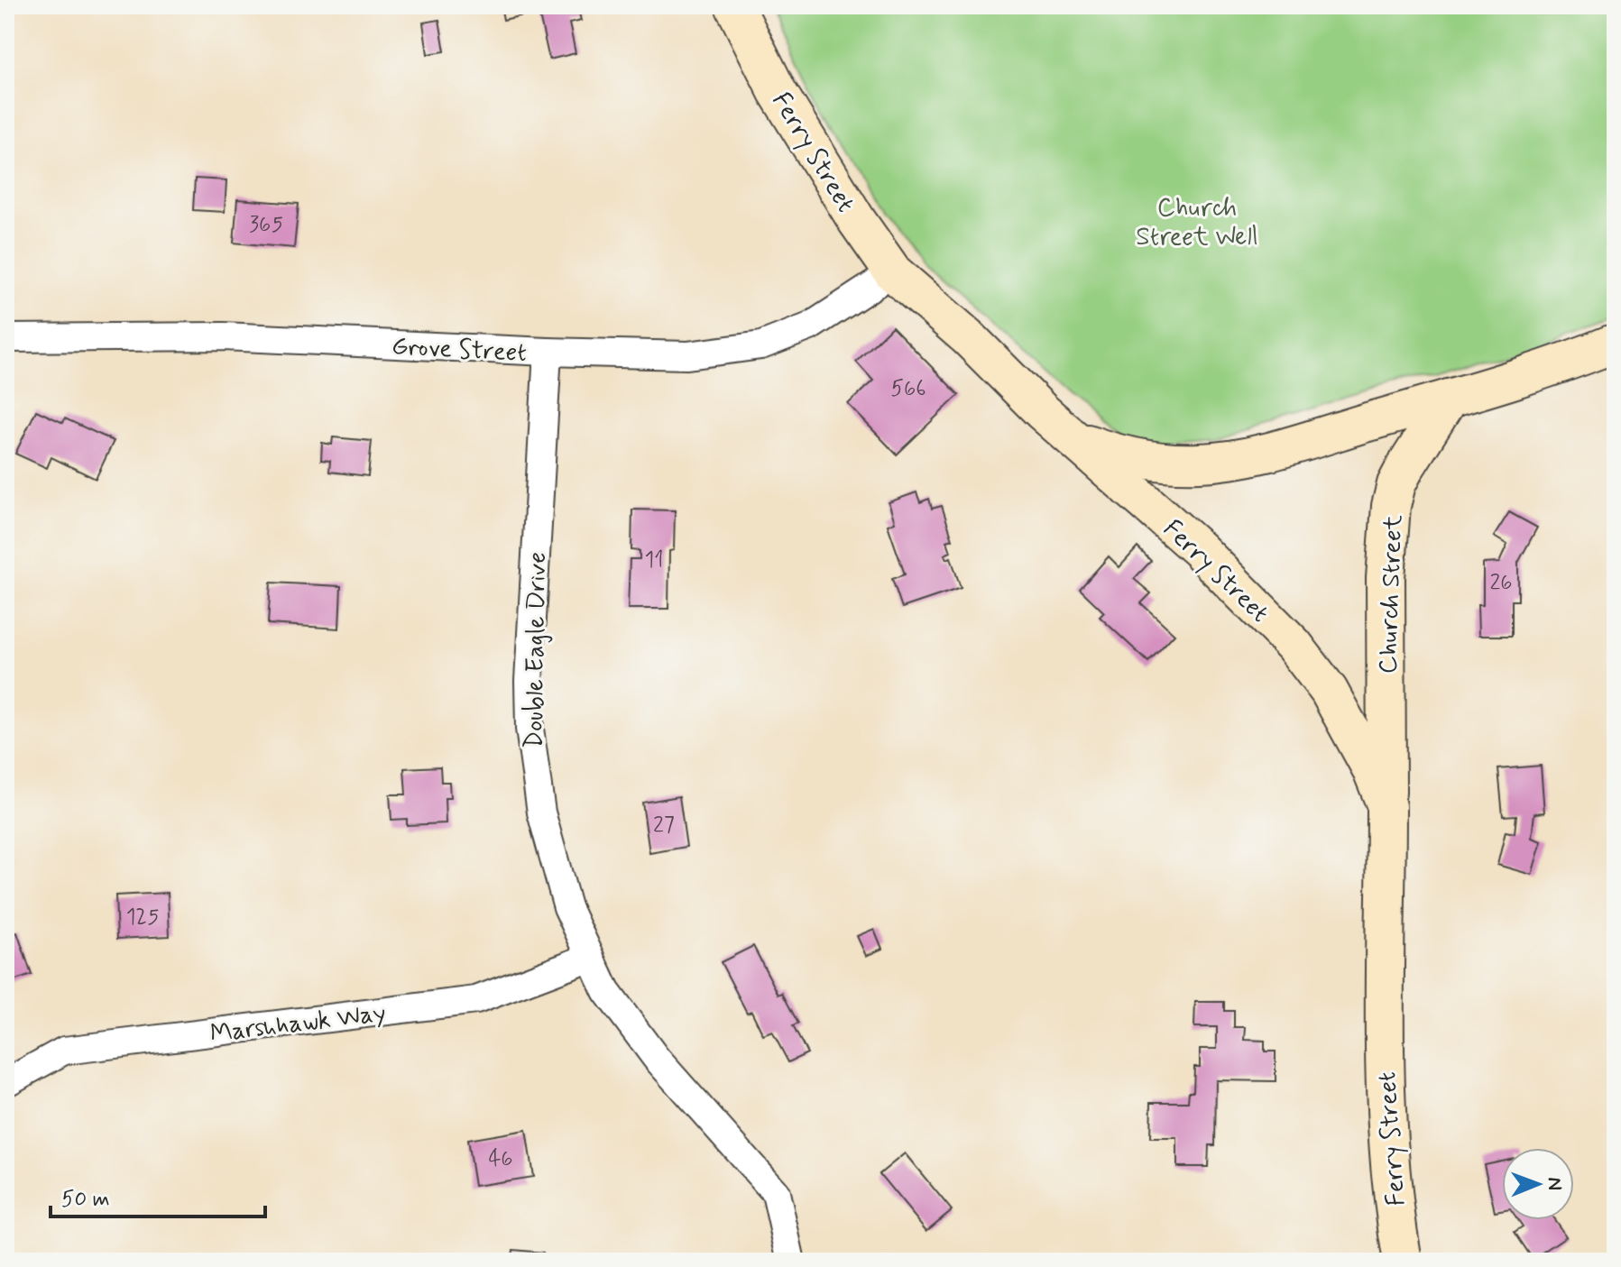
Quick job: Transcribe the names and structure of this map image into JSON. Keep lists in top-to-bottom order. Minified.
{"streets":{"main road":["Ferry Street","Church Street"],"street":["Grove Street","Double Eagle Drive","Marshhawk Way"]},"crossings":[["Ferry Street","Grove Street"],["Ferry Street","Church Street"],["Grove Street","Double Eagle Drive"],["Double Eagle Drive","Marshhawk Way"]],"parks":["Church Street Well"],"house_numbers":["365","566","11","26","27","125","46"],"scale_bar":"50 m","north":"right"}
